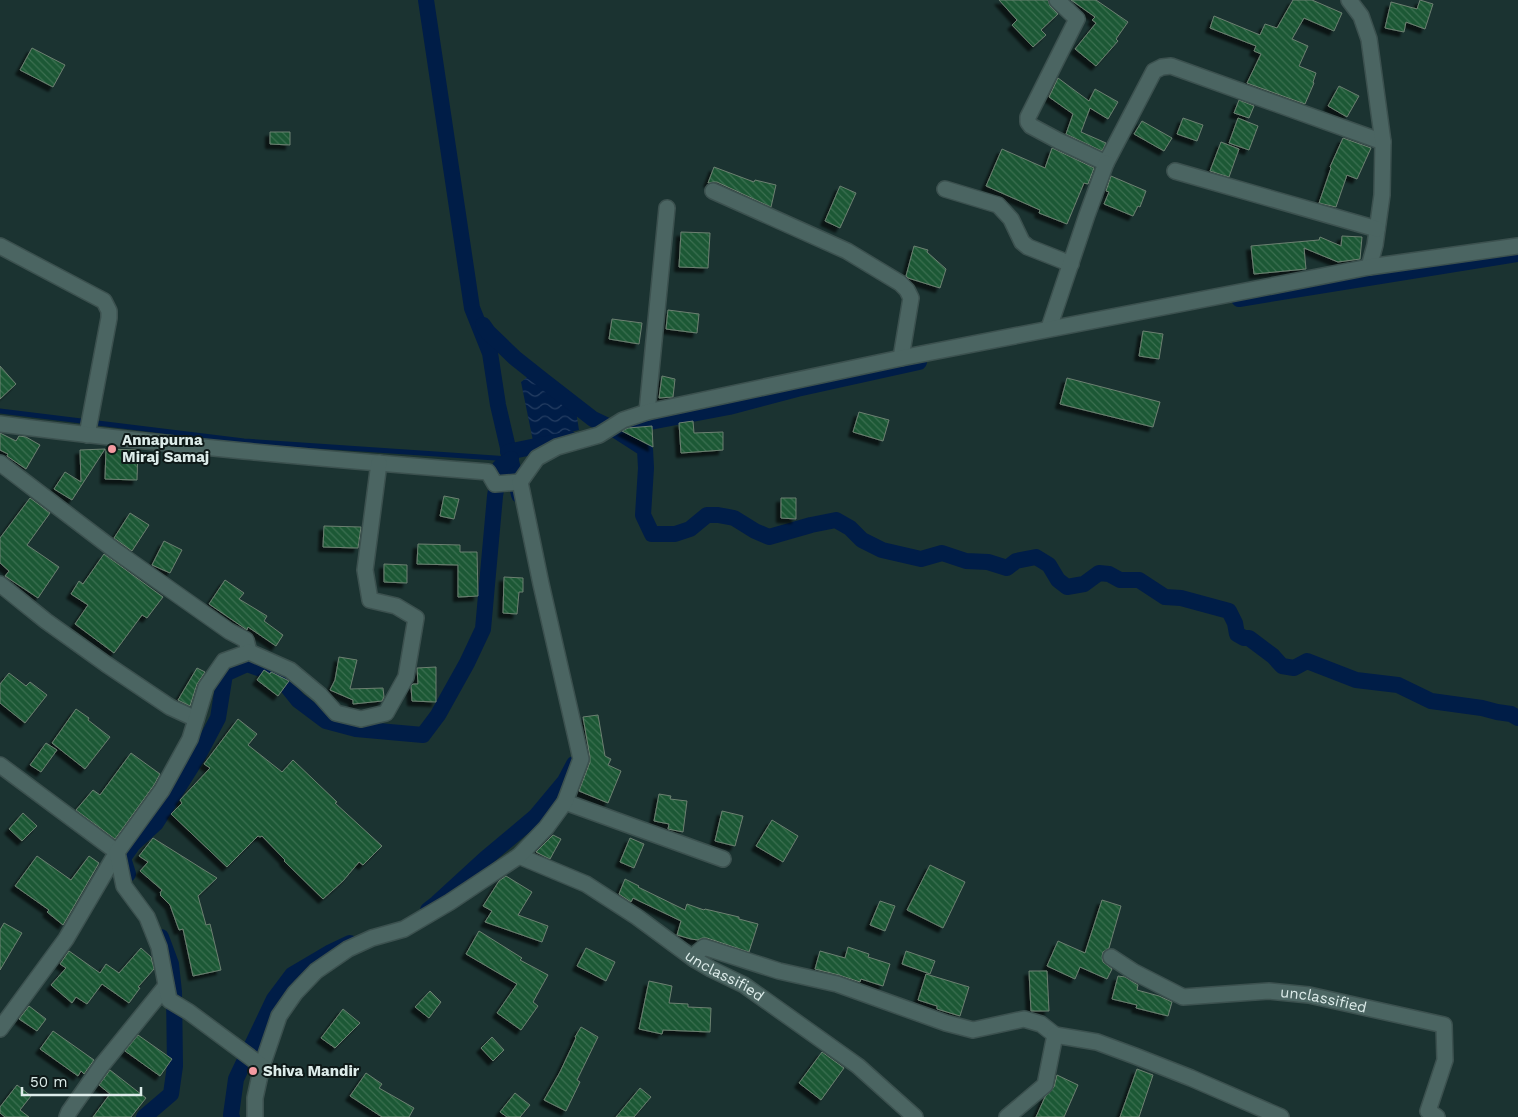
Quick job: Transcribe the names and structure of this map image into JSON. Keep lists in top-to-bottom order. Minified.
{"streets":{"street":["unclassified"]},"places":["Annapurna Miraj Samaj","Shiva Mandir"],"scale_bar":"50 m"}
